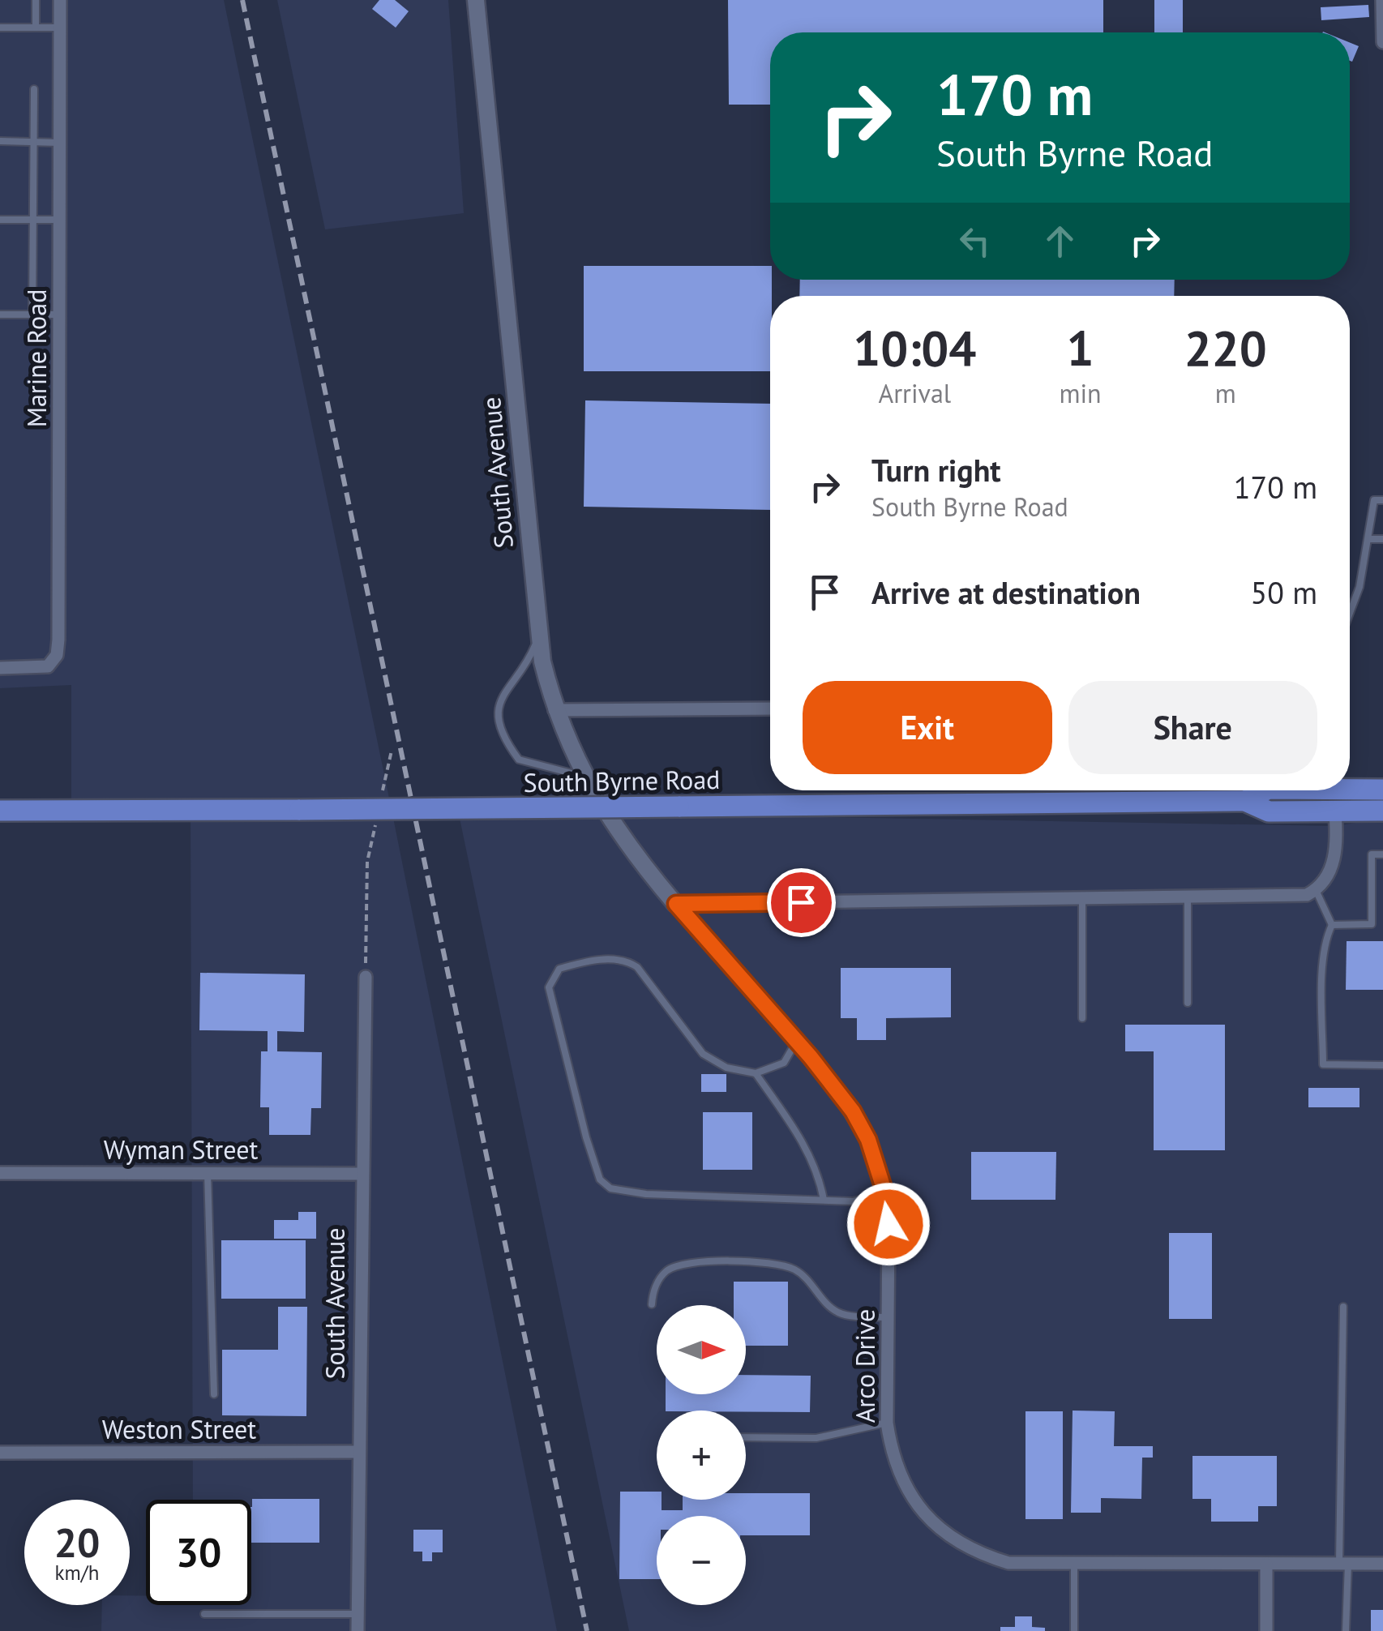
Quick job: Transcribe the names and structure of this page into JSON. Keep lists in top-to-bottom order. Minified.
{"streets":{"main road":["South Byrne Road"],"street":["Marine Road","South Avenue","Wyman Street","Arco Drive","Weston Street"]},"crossings":[["South Avenue","Wyman Street"],["South Avenue","Arco Drive"],["South Avenue","Weston Street"]],"north":"right","page":{"turn":["170 m","South Byrne Road"],"eta":["10:04","Arrival","1","min","220","m"],"list":[{"name":"Turn right","note":"South Byrne Road","value":"170 m"},{"name":"Arrive at destination","value":"50 m"}],"buttons":["Exit","Share"],"map_buttons":["+","−"],"speed":"20 km/h","limit":"30"}}
